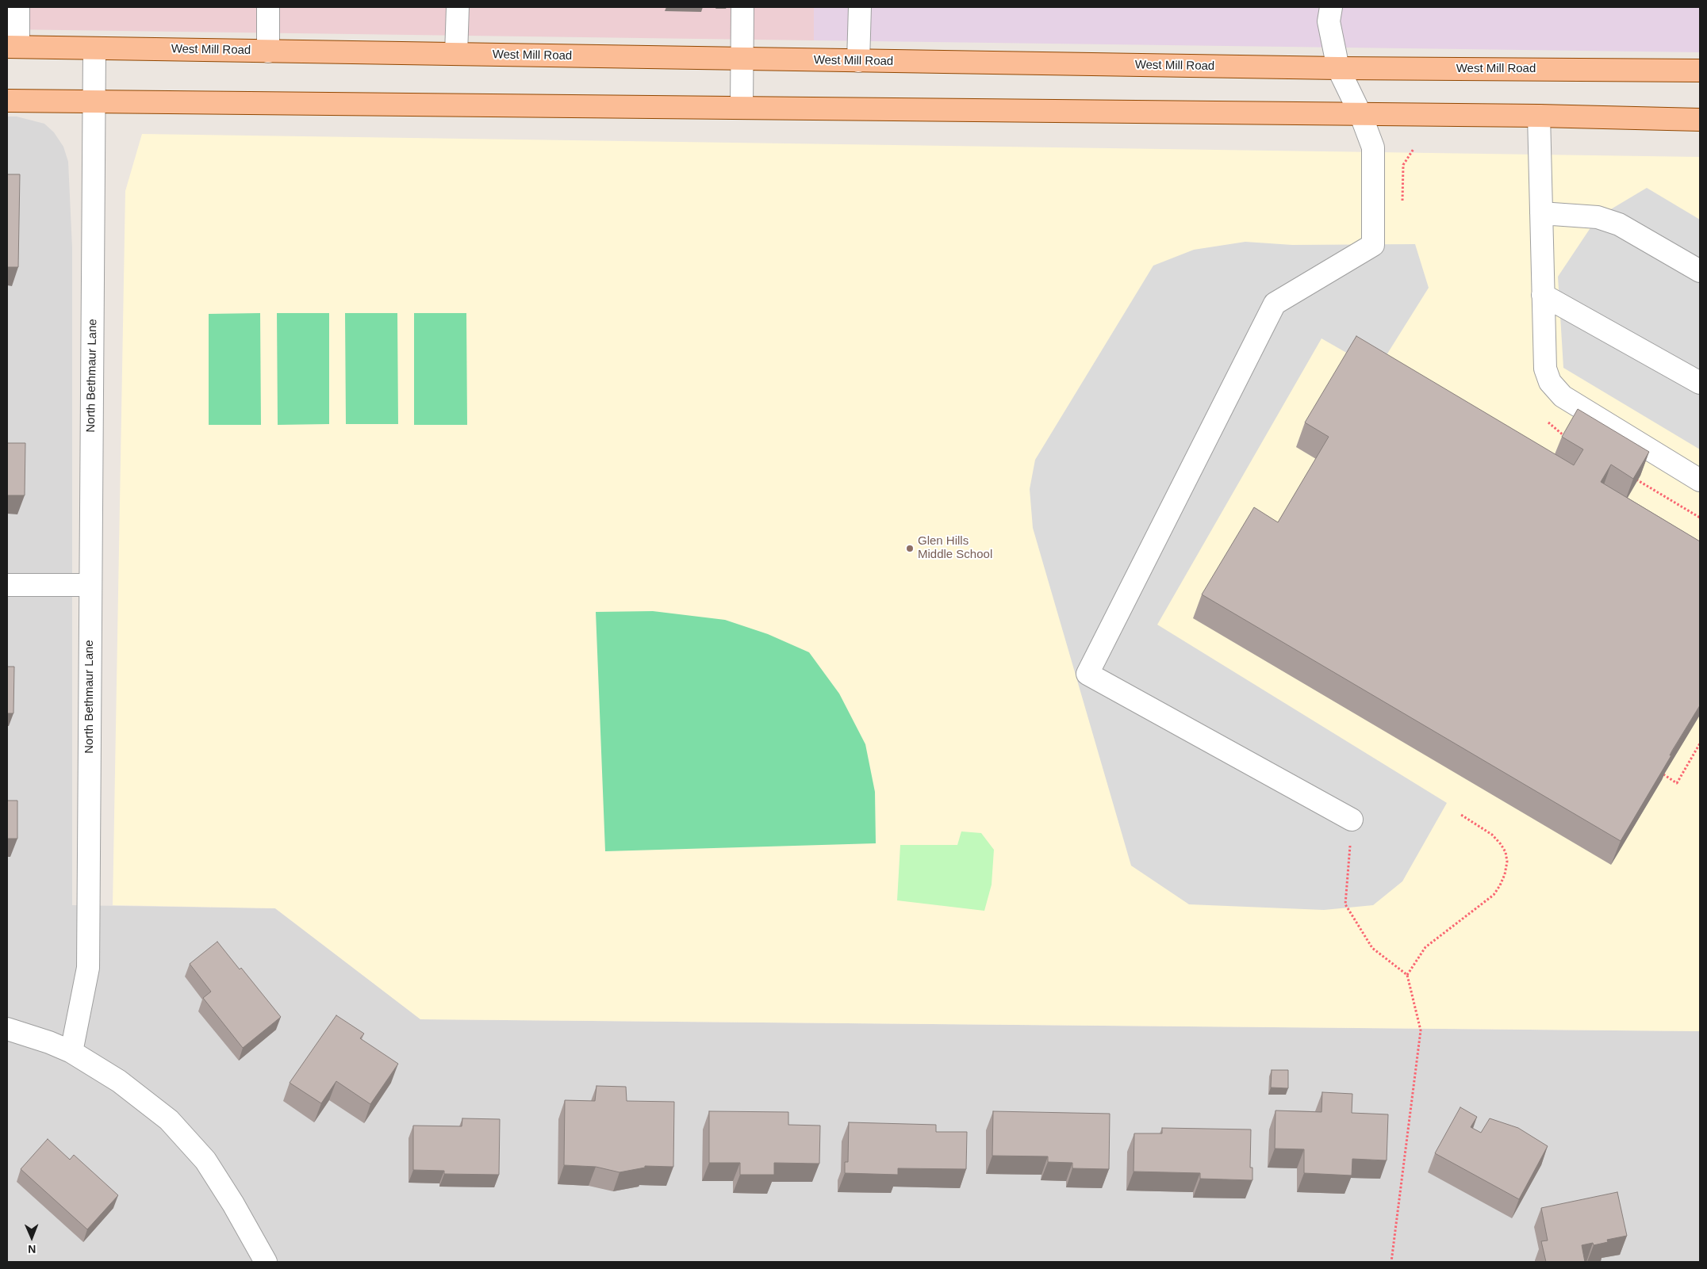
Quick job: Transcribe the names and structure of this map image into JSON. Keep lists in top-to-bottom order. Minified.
{"streets":{"main road":["West Mill Road"],"street":["North Bethmaur Lane"]},"crossings":[["West Mill Road","North Bethmaur Lane"]],"places":["Glen Hills Middle School"],"north":"bottom"}
